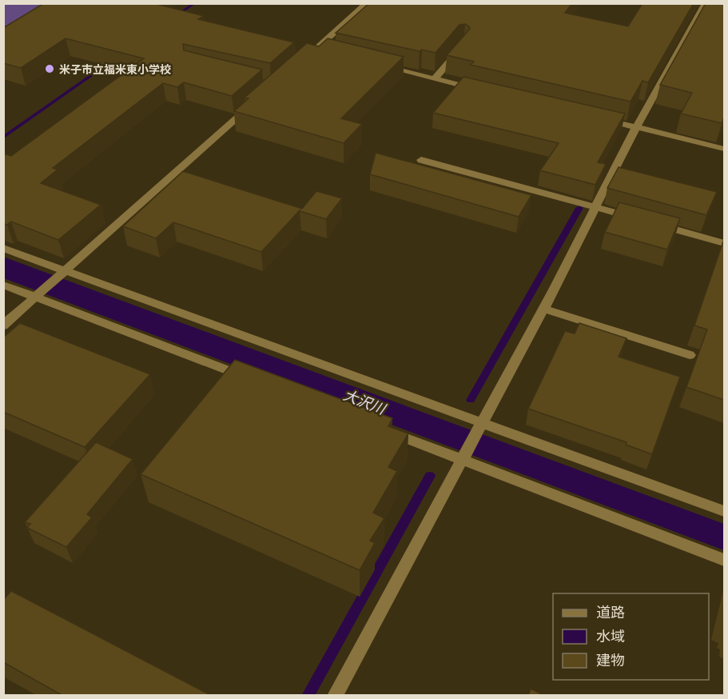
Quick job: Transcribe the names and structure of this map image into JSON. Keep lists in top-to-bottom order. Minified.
{"water":["大沢川"],"places":["米子市立福米東小学校"],"legend":["道路","水域","建物"]}
